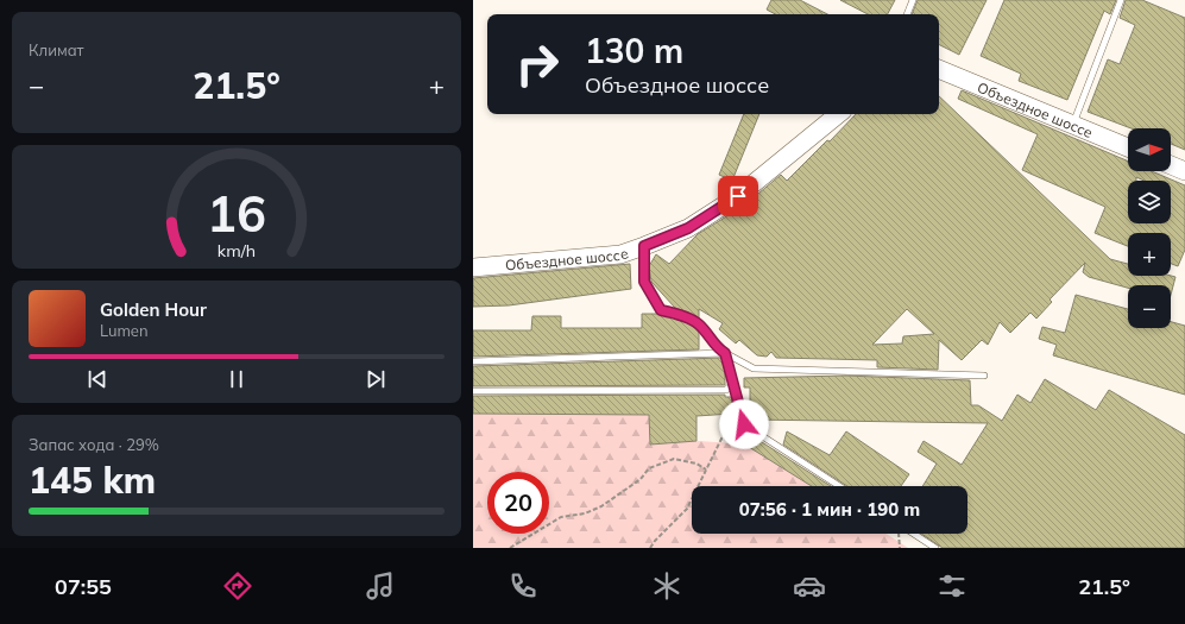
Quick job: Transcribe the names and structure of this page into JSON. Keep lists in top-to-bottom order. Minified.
{"streets":{"street":["Объездное шоссе"]},"north":"right","page":{"tile":["Климат",["Запас хода · 29%","145 km"]],"turn":["130 m","Объездное шоссе"],"heat":["−","21.5°","+"],"map_buttons":["+","−"],"song":["Golden Hour","Lumen"],"limit":"20","trip":"07:56 · 1 мин · 190 m","tabs":["07:55","21.5°"],"gauge":["16","km/h"]}}
